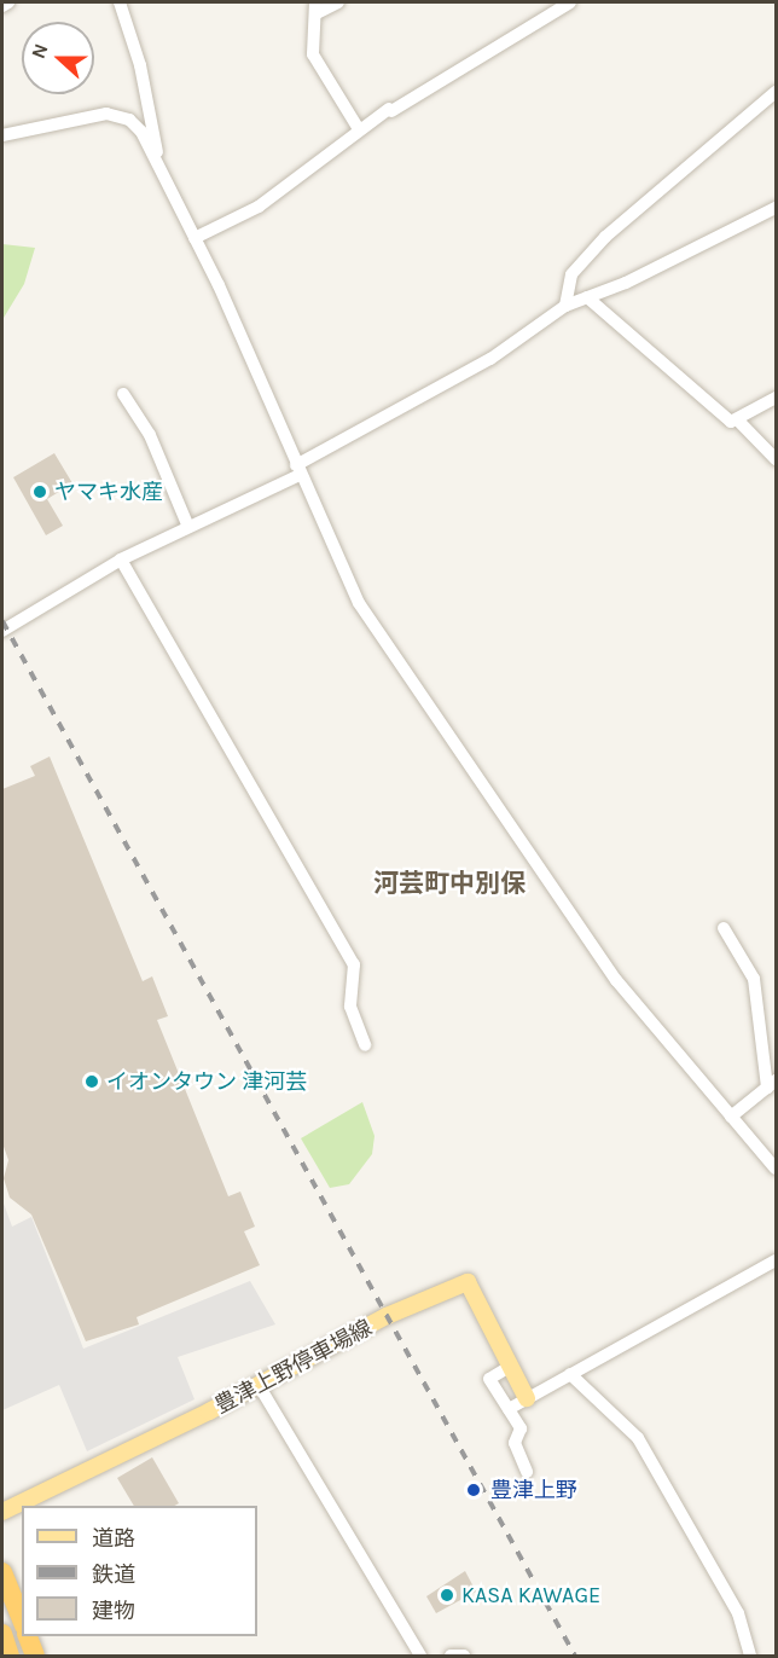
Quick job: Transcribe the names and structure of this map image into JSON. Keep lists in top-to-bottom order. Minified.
{"streets":{"main road":["豊津上野停車場線"]},"districts":["河芸町中別保"],"places":["ヤマキ水産","イオンタウン 津河芸","豊津上野","KASA KAWAGE"],"legend":["道路","鉄道","建物"],"north":"left"}
